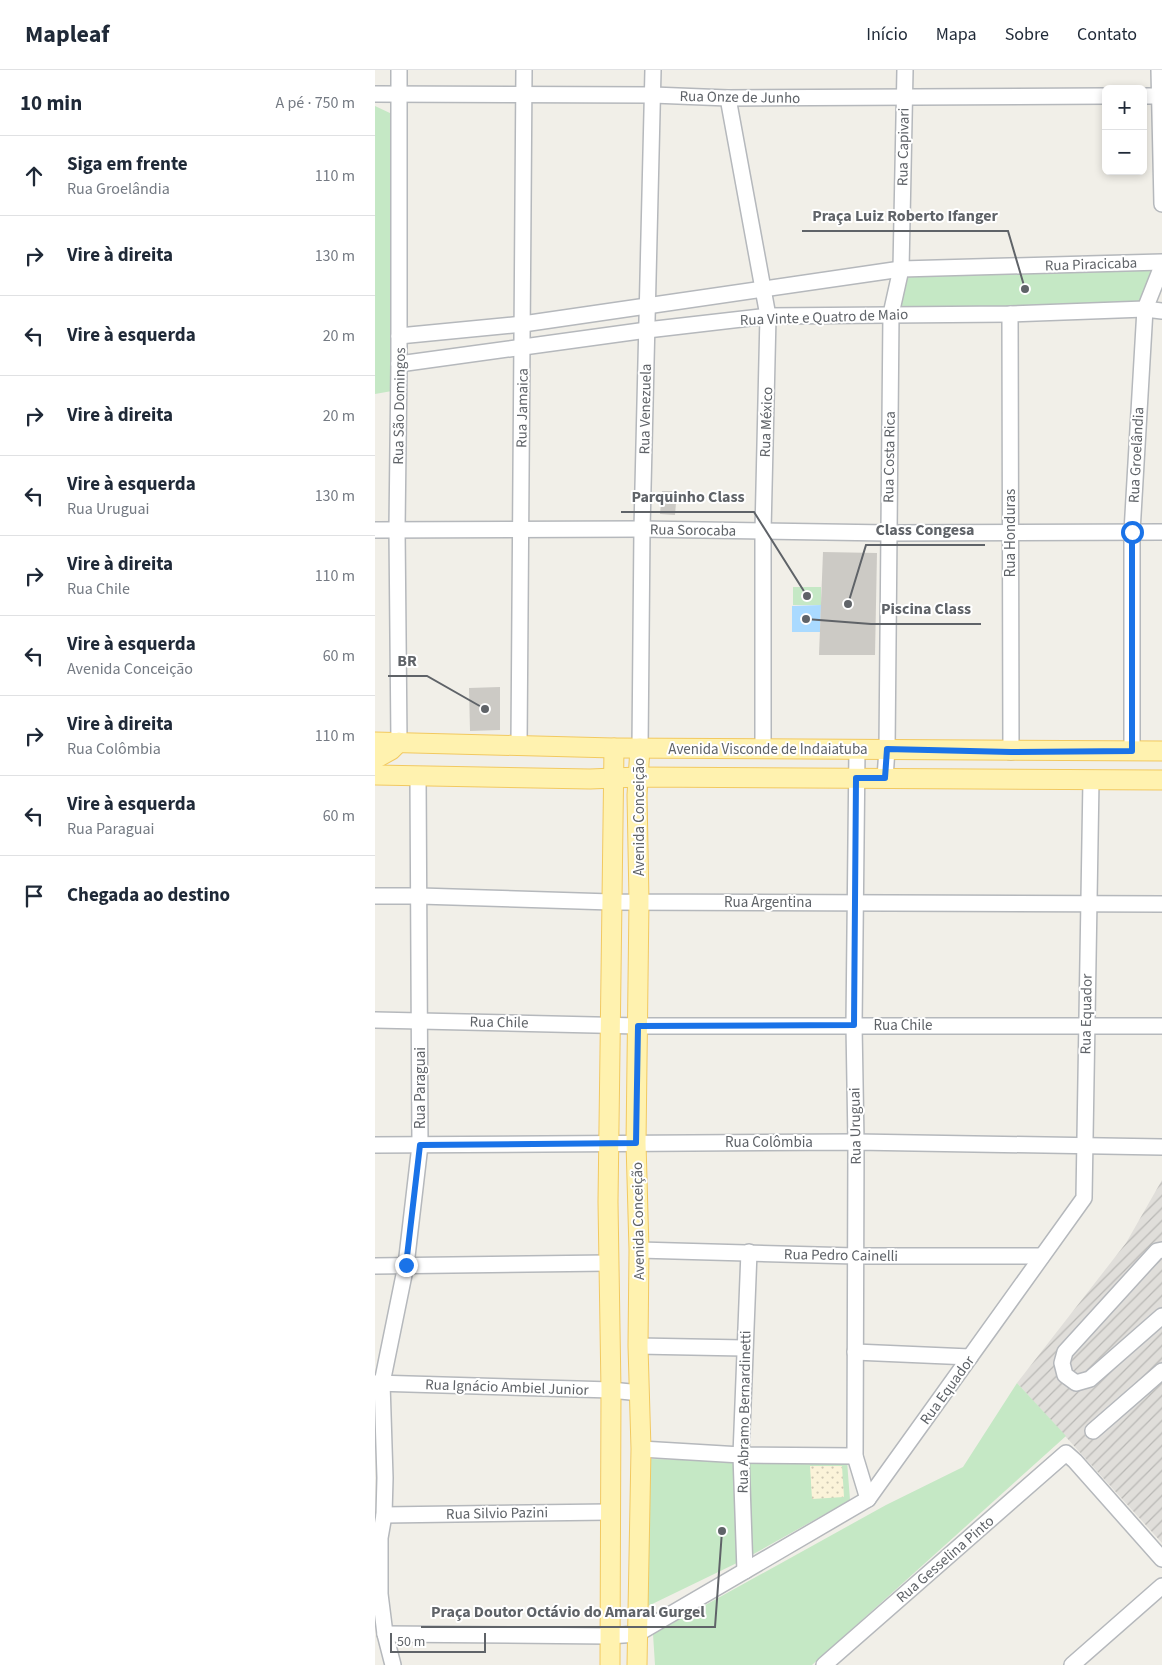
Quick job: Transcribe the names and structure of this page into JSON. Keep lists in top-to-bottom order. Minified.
{"streets":{"main road":["Avenida Visconde de Indaiatuba","Avenida Conceição"],"street":["Rua Onze de Junho","Rua Capivari","Rua Piracicaba","Rua Vinte e Quatro de Maio","Rua São Domingos","Rua Jamaica","Rua Venezuela","Rua México","Rua Groelândia","Rua Costa Rica","Rua Sorocaba","Rua Honduras","Rua Argentina","Rua Equador","Rua Chile","Rua Paraguai","Rua Uruguai","Rua Colômbia","Rua Pedro Cainelli","Rua Ignácio Ambiel Junior","Rua Abramo Bernardinetti","Rua Silvio Pazini","Rua Gesselina Pinto"]},"crossings":[["Rua Onze de Junho","Rua Capivari"],["Rua Onze de Junho","Rua São Domingos"],["Rua Onze de Junho","Rua Jamaica"],["Rua Onze de Junho","Rua Venezuela"],["Rua Onze de Junho","Rua México"],["Rua Capivari","Rua Piracicaba"],["Rua Capivari","Rua Vinte e Quatro de Maio"],["Rua Capivari","Rua Costa Rica"],["Rua Piracicaba","Rua Vinte e Quatro de Maio"],["Rua Piracicaba","Rua Groelândia"],["Rua Vinte e Quatro de Maio","Rua São Domingos"],["Rua Vinte e Quatro de Maio","Rua Jamaica"],["Rua Vinte e Quatro de Maio","Rua Venezuela"],["Rua Vinte e Quatro de Maio","Rua México"],["Rua Vinte e Quatro de Maio","Rua Groelândia"],["Rua Vinte e Quatro de Maio","Rua Costa Rica"],["Rua Vinte e Quatro de Maio","Rua Honduras"],["Rua São Domingos","Rua Sorocaba"],["Rua São Domingos","Avenida Visconde de Indaiatuba"],["Rua Jamaica","Rua Sorocaba"],["Rua Jamaica","Avenida Visconde de Indaiatuba"],["Rua Venezuela","Rua Sorocaba"],["Rua Venezuela","Avenida Visconde de Indaiatuba"],["Rua Venezuela","Avenida Conceição"],["Rua México","Rua Sorocaba"],["Rua México","Avenida Visconde de Indaiatuba"],["Rua Groelândia","Rua Sorocaba"],["Rua Groelândia","Avenida Visconde de Indaiatuba"],["Rua Costa Rica","Rua Sorocaba"],["Rua Costa Rica","Avenida Visconde de Indaiatuba"],["Rua Sorocaba","Rua Honduras"],["Rua Honduras","Avenida Visconde de Indaiatuba"],["Avenida Visconde de Indaiatuba","Avenida Conceição"],["Avenida Visconde de Indaiatuba","Rua Equador"],["Avenida Visconde de Indaiatuba","Rua Paraguai"],["Avenida Visconde de Indaiatuba","Rua Uruguai"],["Avenida Conceição","Rua Argentina"],["Avenida Conceição","Rua Equador"],["Avenida Conceição","Rua Chile"],["Avenida Conceição","Rua Colômbia"],["Avenida Conceição","Rua Pedro Cainelli"],["Avenida Conceição","Rua Ignácio Ambiel Junior"],["Avenida Conceição","Rua Silvio Pazini"],["Rua Argentina","Rua Equador"],["Rua Argentina","Rua Paraguai"],["Rua Argentina","Rua Uruguai"],["Rua Equador","Rua Chile"],["Rua Equador","Rua Paraguai"],["Rua Equador","Rua Uruguai"],["Rua Equador","Rua Colômbia"],["Rua Equador","Rua Pedro Cainelli"],["Rua Equador","Rua Abramo Bernardinetti"],["Rua Chile","Rua Paraguai"],["Rua Chile","Rua Uruguai"],["Rua Paraguai","Rua Colômbia"],["Rua Paraguai","Rua Ignácio Ambiel Junior"],["Rua Paraguai","Rua Silvio Pazini"],["Rua Uruguai","Rua Colômbia"],["Rua Uruguai","Rua Pedro Cainelli"],["Rua Pedro Cainelli","Rua Abramo Bernardinetti"]],"places":["Praça Luiz Roberto Ifanger","Parquinho Class","Class Congesa","Piscina Class","BR","Praça Doutor Octávio do Amaral Gurgel"],"scale_bar":"50 m","page":{"header":"Mapleaf","nav":["Início","Mapa","Sobre","Contato"],"heading":["10 min","A pé · 750 m"],"map_buttons":["+","−"],"list":[["Siga em frente","Rua Groelândia","110 m"],["Vire à direita","130 m"],["Vire à esquerda","20 m"],["Vire à direita","20 m"],["Vire à esquerda","Rua Uruguai","130 m"],["Vire à direita","Rua Chile","110 m"],["Vire à esquerda","Avenida Conceição","60 m"],["Vire à direita","Rua Colômbia","110 m"],["Vire à esquerda","Rua Paraguai","60 m"],"Chegada ao destino"],"scale":"50 m"}}
